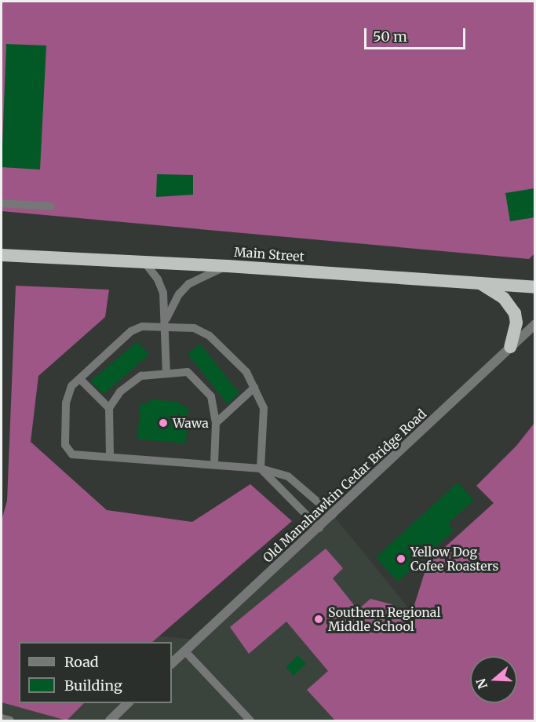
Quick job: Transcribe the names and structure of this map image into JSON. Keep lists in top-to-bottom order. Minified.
{"streets":{"highway":["Main Street"],"street":["Old Manahawkin Cedar Bridge Road"]},"places":["Wawa","Yellow Dog Cofee Roasters","Southern Regional Middle School"],"legend":["Road","Building"],"scale_bar":"50 m","north":"left"}
